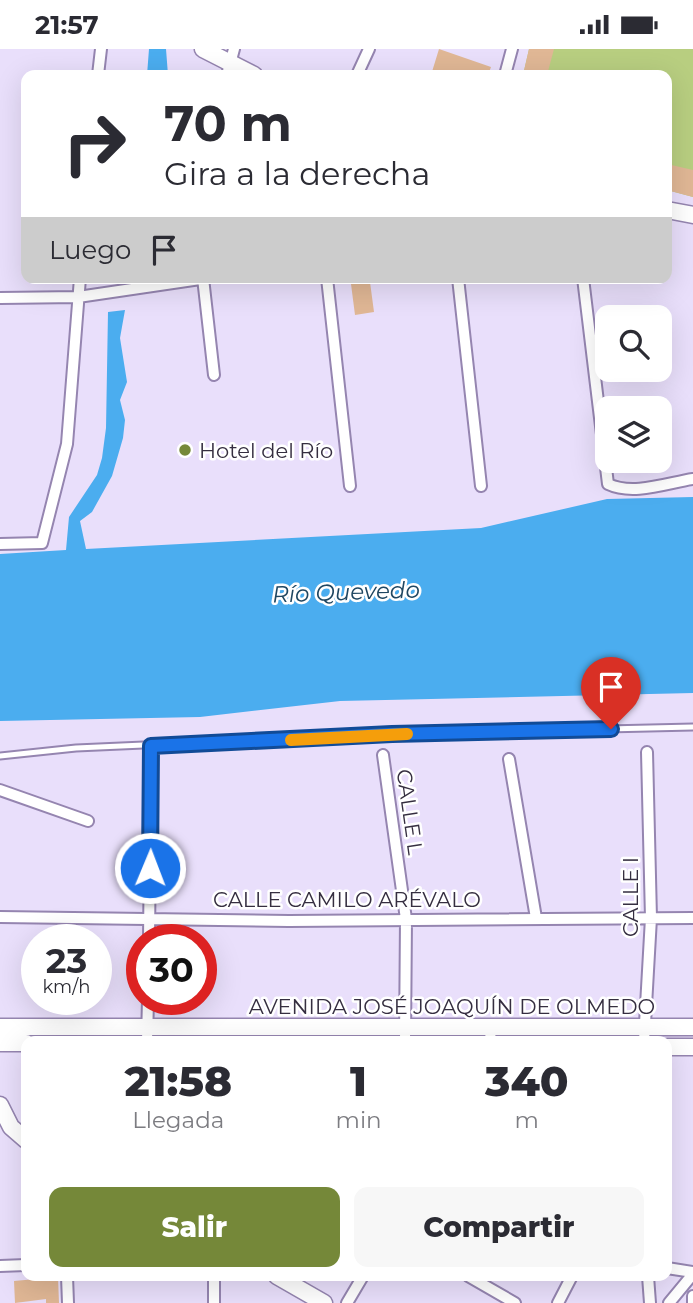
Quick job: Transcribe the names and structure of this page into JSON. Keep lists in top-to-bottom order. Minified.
{"streets":{"main road":["AVENIDA JOSÉ JOAQUÍN DE OLMEDO"],"street":["CALLE L","CALLE I","CALLE CAMILO ARÉVALO"]},"crossings":[["CALLE L","CALLE CAMILO ARÉVALO"],["CALLE L","AVENIDA JOSÉ JOAQUÍN DE OLMEDO"],["CALLE I","CALLE CAMILO ARÉVALO"],["CALLE I","AVENIDA JOSÉ JOAQUÍN DE OLMEDO"]],"water":["Río Quevedo"],"places":["Hotel del Río"],"page":{"status":"21:57","turn":["70 m","Gira a la derecha"],"then":"Luego","speed":"23 km/h","limit":"30","eta":["21:58","Llegada","1","min","340","m"],"buttons":["Salir","Compartir"]}}
